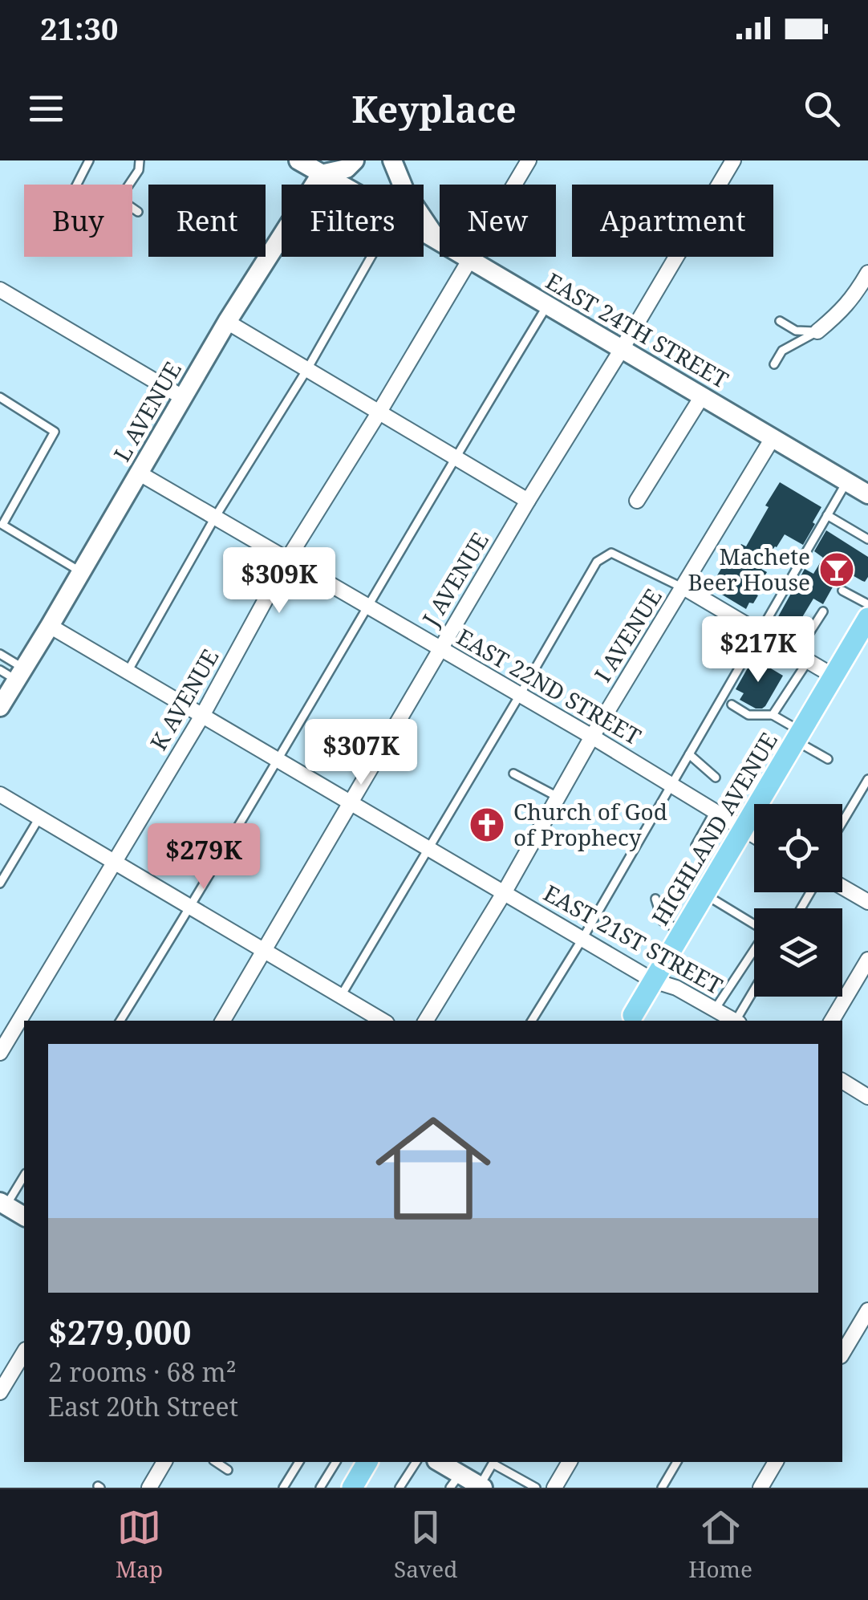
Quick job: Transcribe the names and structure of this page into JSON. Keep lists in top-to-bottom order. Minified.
{"streets":{"main road":["HIGHLAND AVENUE"],"street":["EAST 24TH STREET","L AVENUE","J AVENUE","I AVENUE","EAST 22ND STREET","K AVENUE","EAST 21ST STREET"]},"crossings":[["EAST 24TH STREET","L AVENUE"],["EAST 24TH STREET","J AVENUE"],["EAST 24TH STREET","I AVENUE"],["EAST 24TH STREET","K AVENUE"],["L AVENUE","EAST 22ND STREET"],["L AVENUE","EAST 21ST STREET"],["J AVENUE","EAST 22ND STREET"],["J AVENUE","EAST 21ST STREET"],["I AVENUE","EAST 22ND STREET"],["I AVENUE","EAST 21ST STREET"],["EAST 22ND STREET","K AVENUE"],["EAST 22ND STREET","HIGHLAND AVENUE"],["K AVENUE","EAST 21ST STREET"],["HIGHLAND AVENUE","EAST 21ST STREET"]],"places":{"bar":["Machete Beer House"],"church":["Church of God of Prophecy"]},"page":{"status":"21:30","header":"Keyplace","chip":["Buy","Rent","Filters","New","Apartment"],"price":["$309K","$217K","$307K","$279K"],"list":[{"name":"$279,000","note":"2 rooms · 68 m² · East 20th Street"}],"tabs":["Map","Saved","Home"]}}
